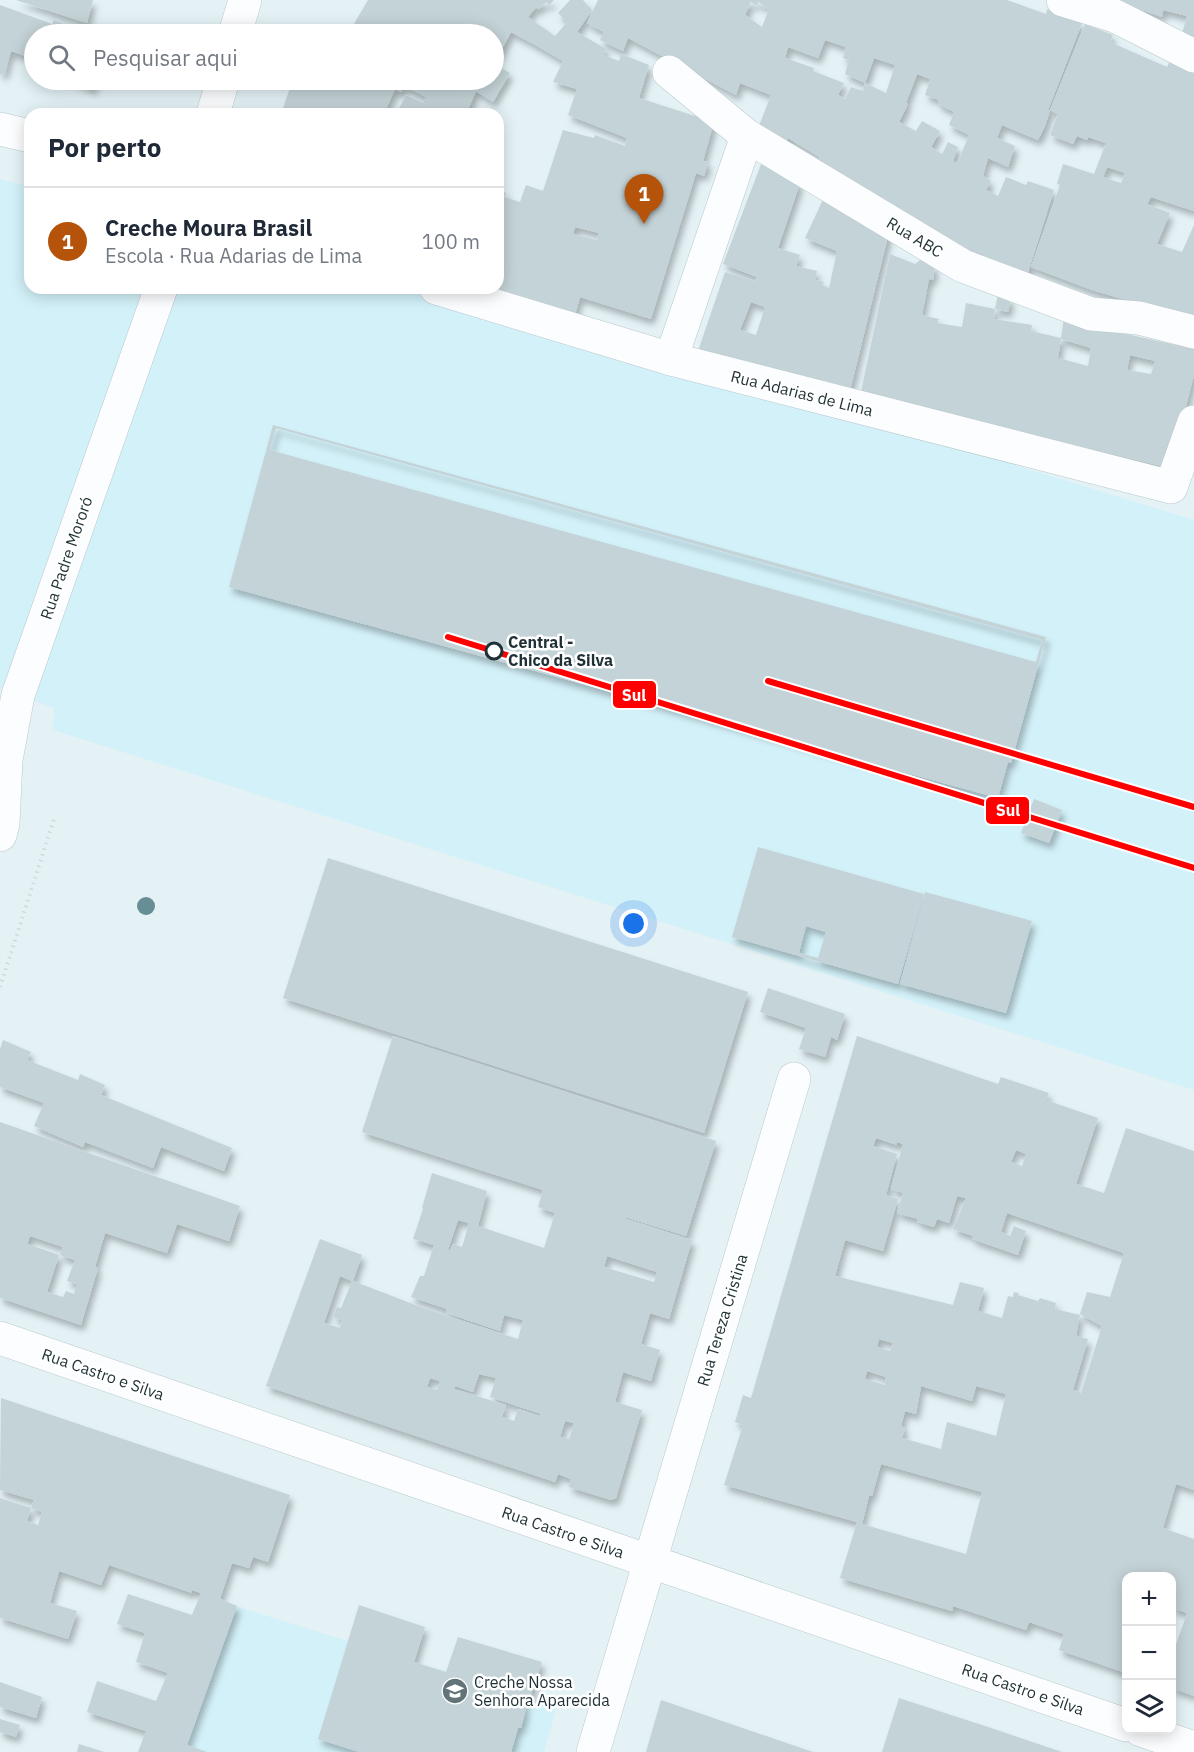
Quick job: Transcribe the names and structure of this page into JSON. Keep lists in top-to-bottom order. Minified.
{"streets":{"street":["Rua ABC","Rua Adarias de Lima","Rua Padre Mororó","Rua Tereza Cristina","Rua Castro e Silva"]},"crossings":[["Rua Tereza Cristina","Rua Castro e Silva"]],"places":{"other":["Central - Chico da Silva"],"school or university":["Creche Nossa Senhora Aparecida"]},"lines":["transit line Sul"],"page":{"search":"Pesquisar aqui","heading":"Por perto","pins":"1","list":[{"mark":"1","name":"Creche Moura Brasil","note":"Escola · Rua Adarias de Lima","value":"100 m"}],"map_buttons":["+","−"]}}
